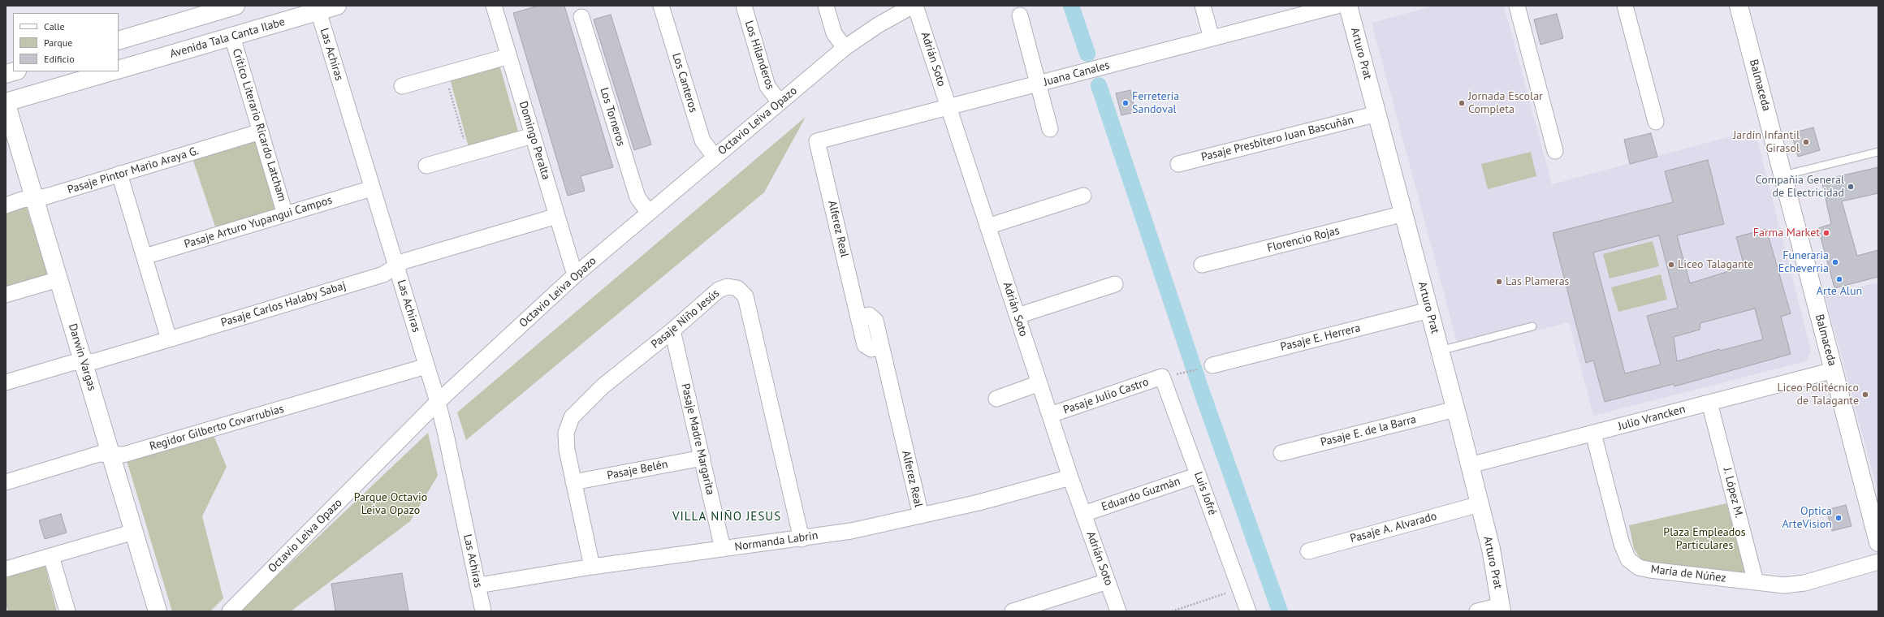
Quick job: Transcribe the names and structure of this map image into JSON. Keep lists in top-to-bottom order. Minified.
{"streets":{"street":["Avenida Tala Canta Ilabe","Arturo Prat","Las Achiras","Los Hilanderos","Adrián Soto","Juana Canales","Los Canteros","Balmaceda","Los Torneros","Octavio Leiva Opazo","Crítico Literario Ricardo Latcham","Pasaje Presbítero Juan Bascuñán","Domingo Peralta","Pasaje Pintor Mario Araya G.","Pasaje Arturo Yupangui Campos","Alferez Real","Florencio Rojas","Pasaje Carlos Halaby Sabaj","Pasaje Niño Jesús","Pasaje E. Herrera","Darwin Vargas","Pasaje Julio Castro","Julio Vrancken","Regidor Gilberto Covarrubias","Pasaje E. de la Barra","Pasaje Madre Margarita","Pasaje Belén","J. López M.","Luis Jofré","Eduardo Guzmán","Pasaje A. Alvarado","Normanda Labrin","María de Núñez"]},"crossings":[["Avenida Tala Canta Ilabe","Las Achiras"],["Avenida Tala Canta Ilabe","Crítico Literario Ricardo Latcham"],["Arturo Prat","Pasaje Presbítero Juan Bascuñán"],["Arturo Prat","Florencio Rojas"],["Arturo Prat","Pasaje E. Herrera"],["Arturo Prat","Julio Vrancken"],["Arturo Prat","Pasaje E. de la Barra"],["Arturo Prat","Pasaje A. Alvarado"],["Las Achiras","Octavio Leiva Opazo"],["Las Achiras","Pasaje Arturo Yupangui Campos"],["Las Achiras","Pasaje Carlos Halaby Sabaj"],["Las Achiras","Regidor Gilberto Covarrubias"],["Las Achiras","Normanda Labrin"],["Los Hilanderos","Octavio Leiva Opazo"],["Adrián Soto","Juana Canales"],["Adrián Soto","Octavio Leiva Opazo"],["Adrián Soto","Pasaje Julio Castro"],["Adrián Soto","Eduardo Guzmán"],["Adrián Soto","Normanda Labrin"],["Juana Canales","Alferez Real"],["Los Canteros","Octavio Leiva Opazo"],["Balmaceda","Julio Vrancken"],["Los Torneros","Octavio Leiva Opazo"],["Octavio Leiva Opazo","Domingo Peralta"],["Crítico Literario Ricardo Latcham","Pasaje Pintor Mario Araya G."],["Crítico Literario Ricardo Latcham","Pasaje Arturo Yupangui Campos"],["Domingo Peralta","Pasaje Carlos Halaby Sabaj"],["Pasaje Pintor Mario Araya G.","Darwin Vargas"],["Alferez Real","Normanda Labrin"],["Pasaje Carlos Halaby Sabaj","Darwin Vargas"],["Pasaje Niño Jesús","Pasaje Madre Margarita"],["Pasaje Niño Jesús","Pasaje Belén"],["Pasaje Niño Jesús","Normanda Labrin"],["Darwin Vargas","Regidor Gilberto Covarrubias"],["Pasaje Julio Castro","Luis Jofré"],["Julio Vrancken","J. López M."],["Julio Vrancken","María de Núñez"],["Pasaje Madre Margarita","Pasaje Belén"],["Pasaje Madre Margarita","Normanda Labrin"],["J. López M.","María de Núñez"],["Luis Jofré","Eduardo Guzmán"]],"districts":["VILLA NIÑO JESUS"],"parks":["Parque Octavio Leiva Opazo","Plaza Empleados Particulares"],"places":["Ferretería Sandoval","Jornada Escolar Completa","Jardín Infantil Girasol","Compañia General de Electricidad","Farma Market","Funeraria Echeverria","Liceo Talagante","Arte Alun","Las Plameras","Liceo Politécnico de Talagante","Optica ArteVision"],"legend":["Calle","Parque","Edificio"]}
